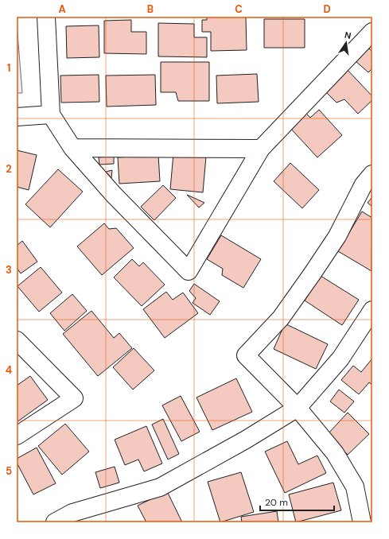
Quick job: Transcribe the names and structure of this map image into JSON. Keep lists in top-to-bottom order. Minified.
{"scale_bar":"20 m","north":"top","grid":{"columns":["A","B","C","D"],"rows":["1","2","3","4","5"]}}
